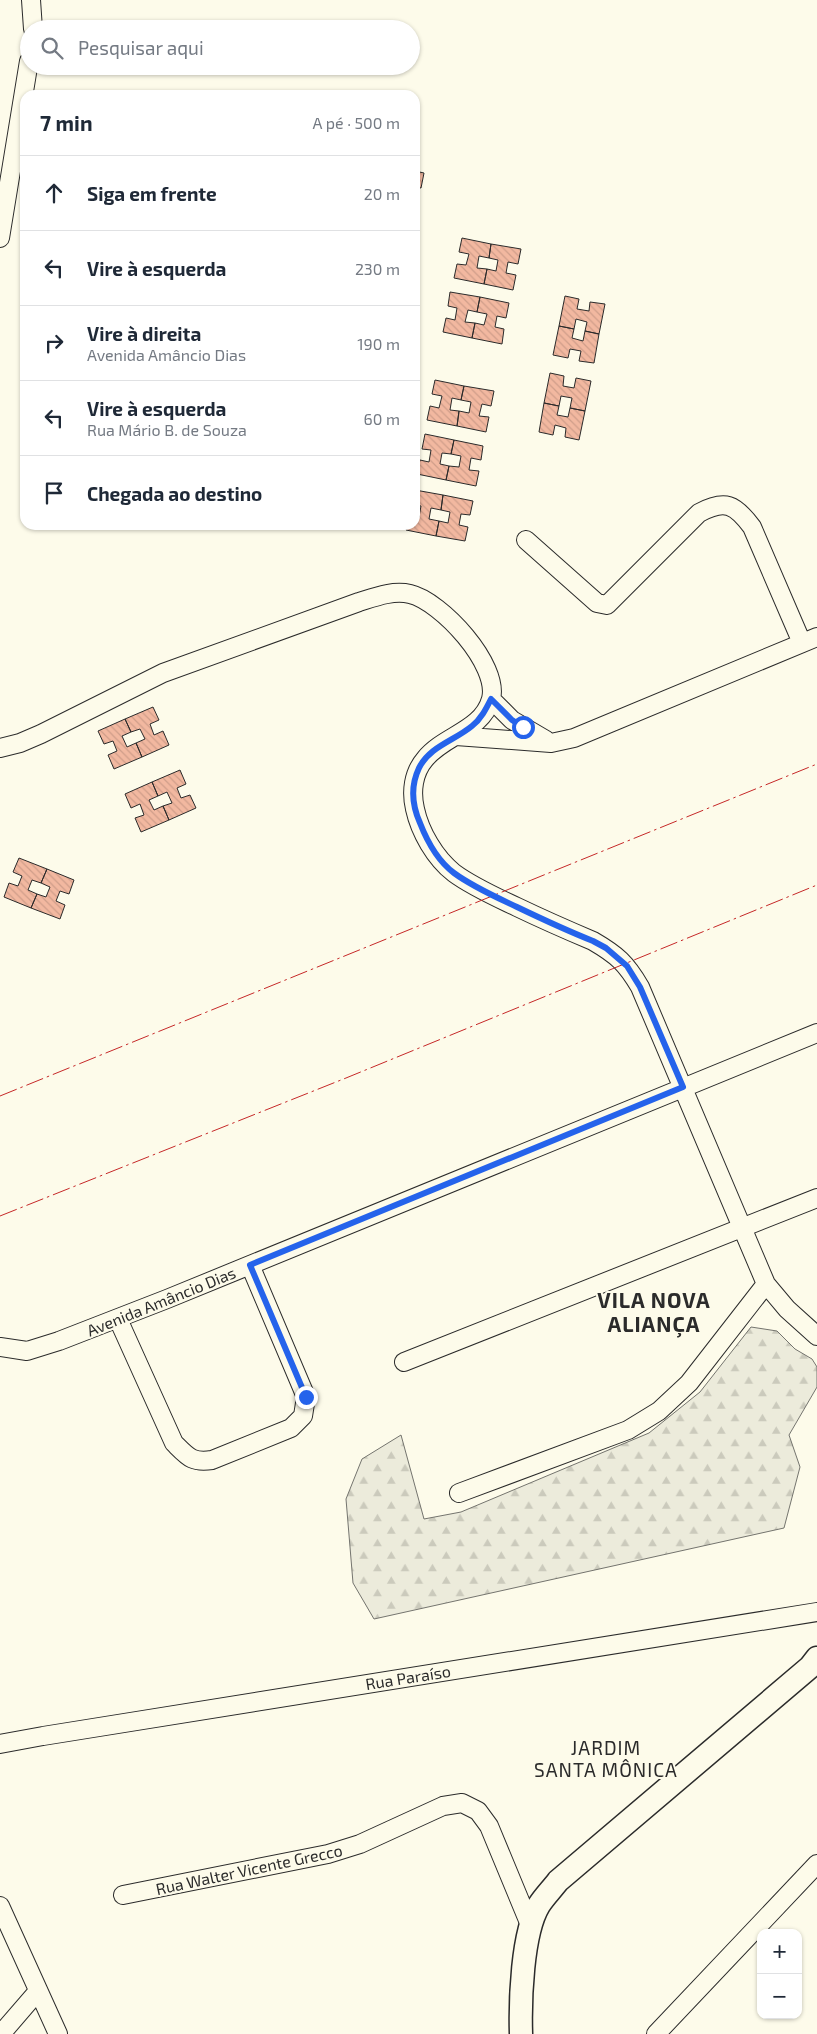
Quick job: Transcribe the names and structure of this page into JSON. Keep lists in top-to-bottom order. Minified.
{"streets":{"street":["Avenida Amâncio Dias","Rua Paraíso","Rua Walter Vicente Grecco"]},"districts":["VILA NOVA ALIANÇA","JARDIM SANTA MÔNICA"],"page":{"search":"Pesquisar aqui","heading":["7 min","A pé · 500 m"],"list":[["Siga em frente","20 m"],["Vire à esquerda","230 m"],["Vire à direita","Avenida Amâncio Dias","190 m"],["Vire à esquerda","Rua Mário B. de Souza","60 m"],"Chegada ao destino"],"map_buttons":["+","−"]}}
